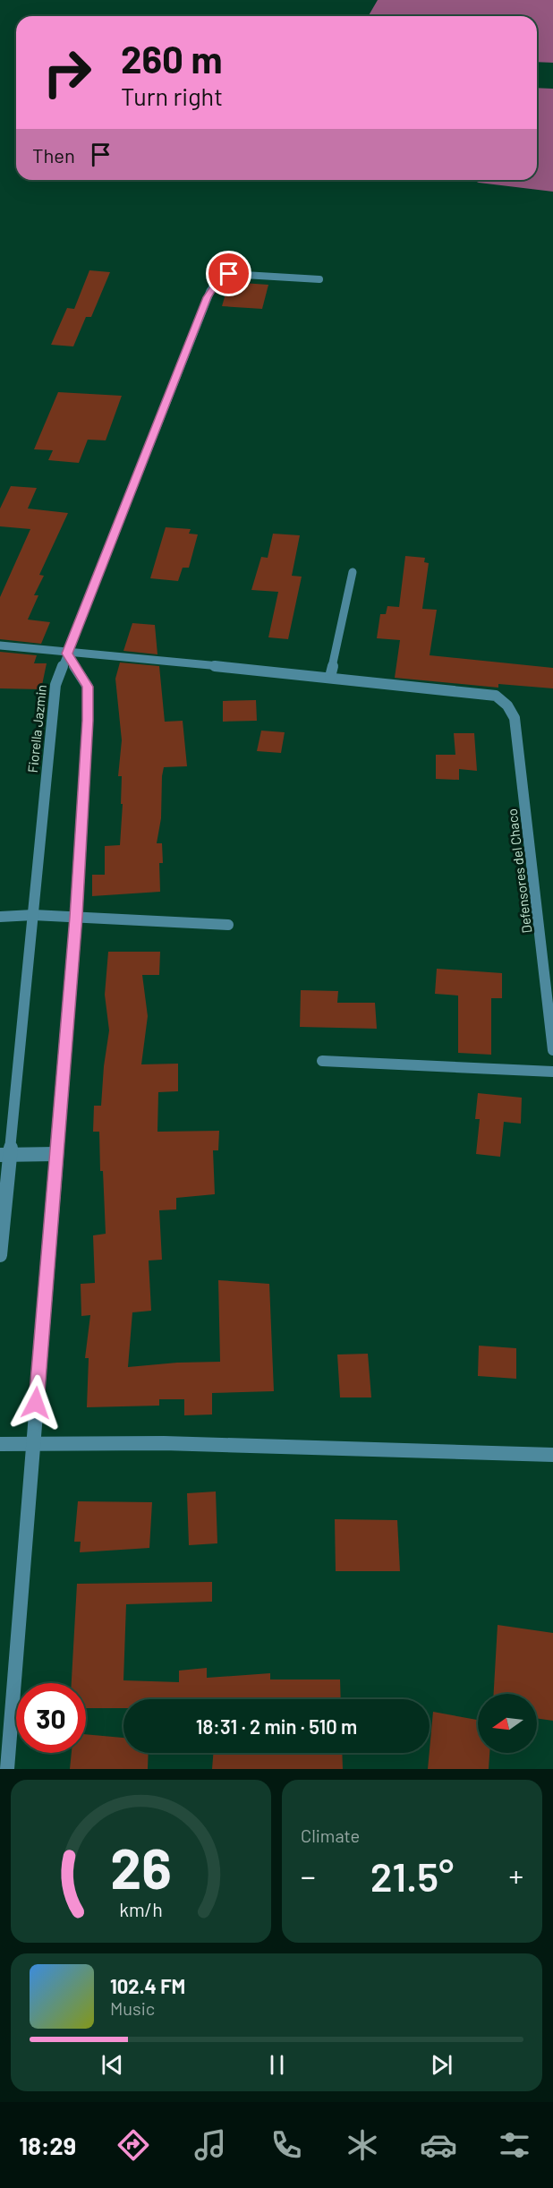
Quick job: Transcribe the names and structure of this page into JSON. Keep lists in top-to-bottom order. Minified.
{"streets":{"street":["Fiorella Jazmin","Defensores del Chaco"]},"north":"left","page":{"turn":["260 m","Turn right"],"then":"Then","limit":"30","trip":"18:31 · 2 min · 510 m","tile":"Climate","heat":["−","21.5°","+"],"song":["102.4 FM","Music"],"tabs":"18:29","gauge":["26","km/h"]}}
